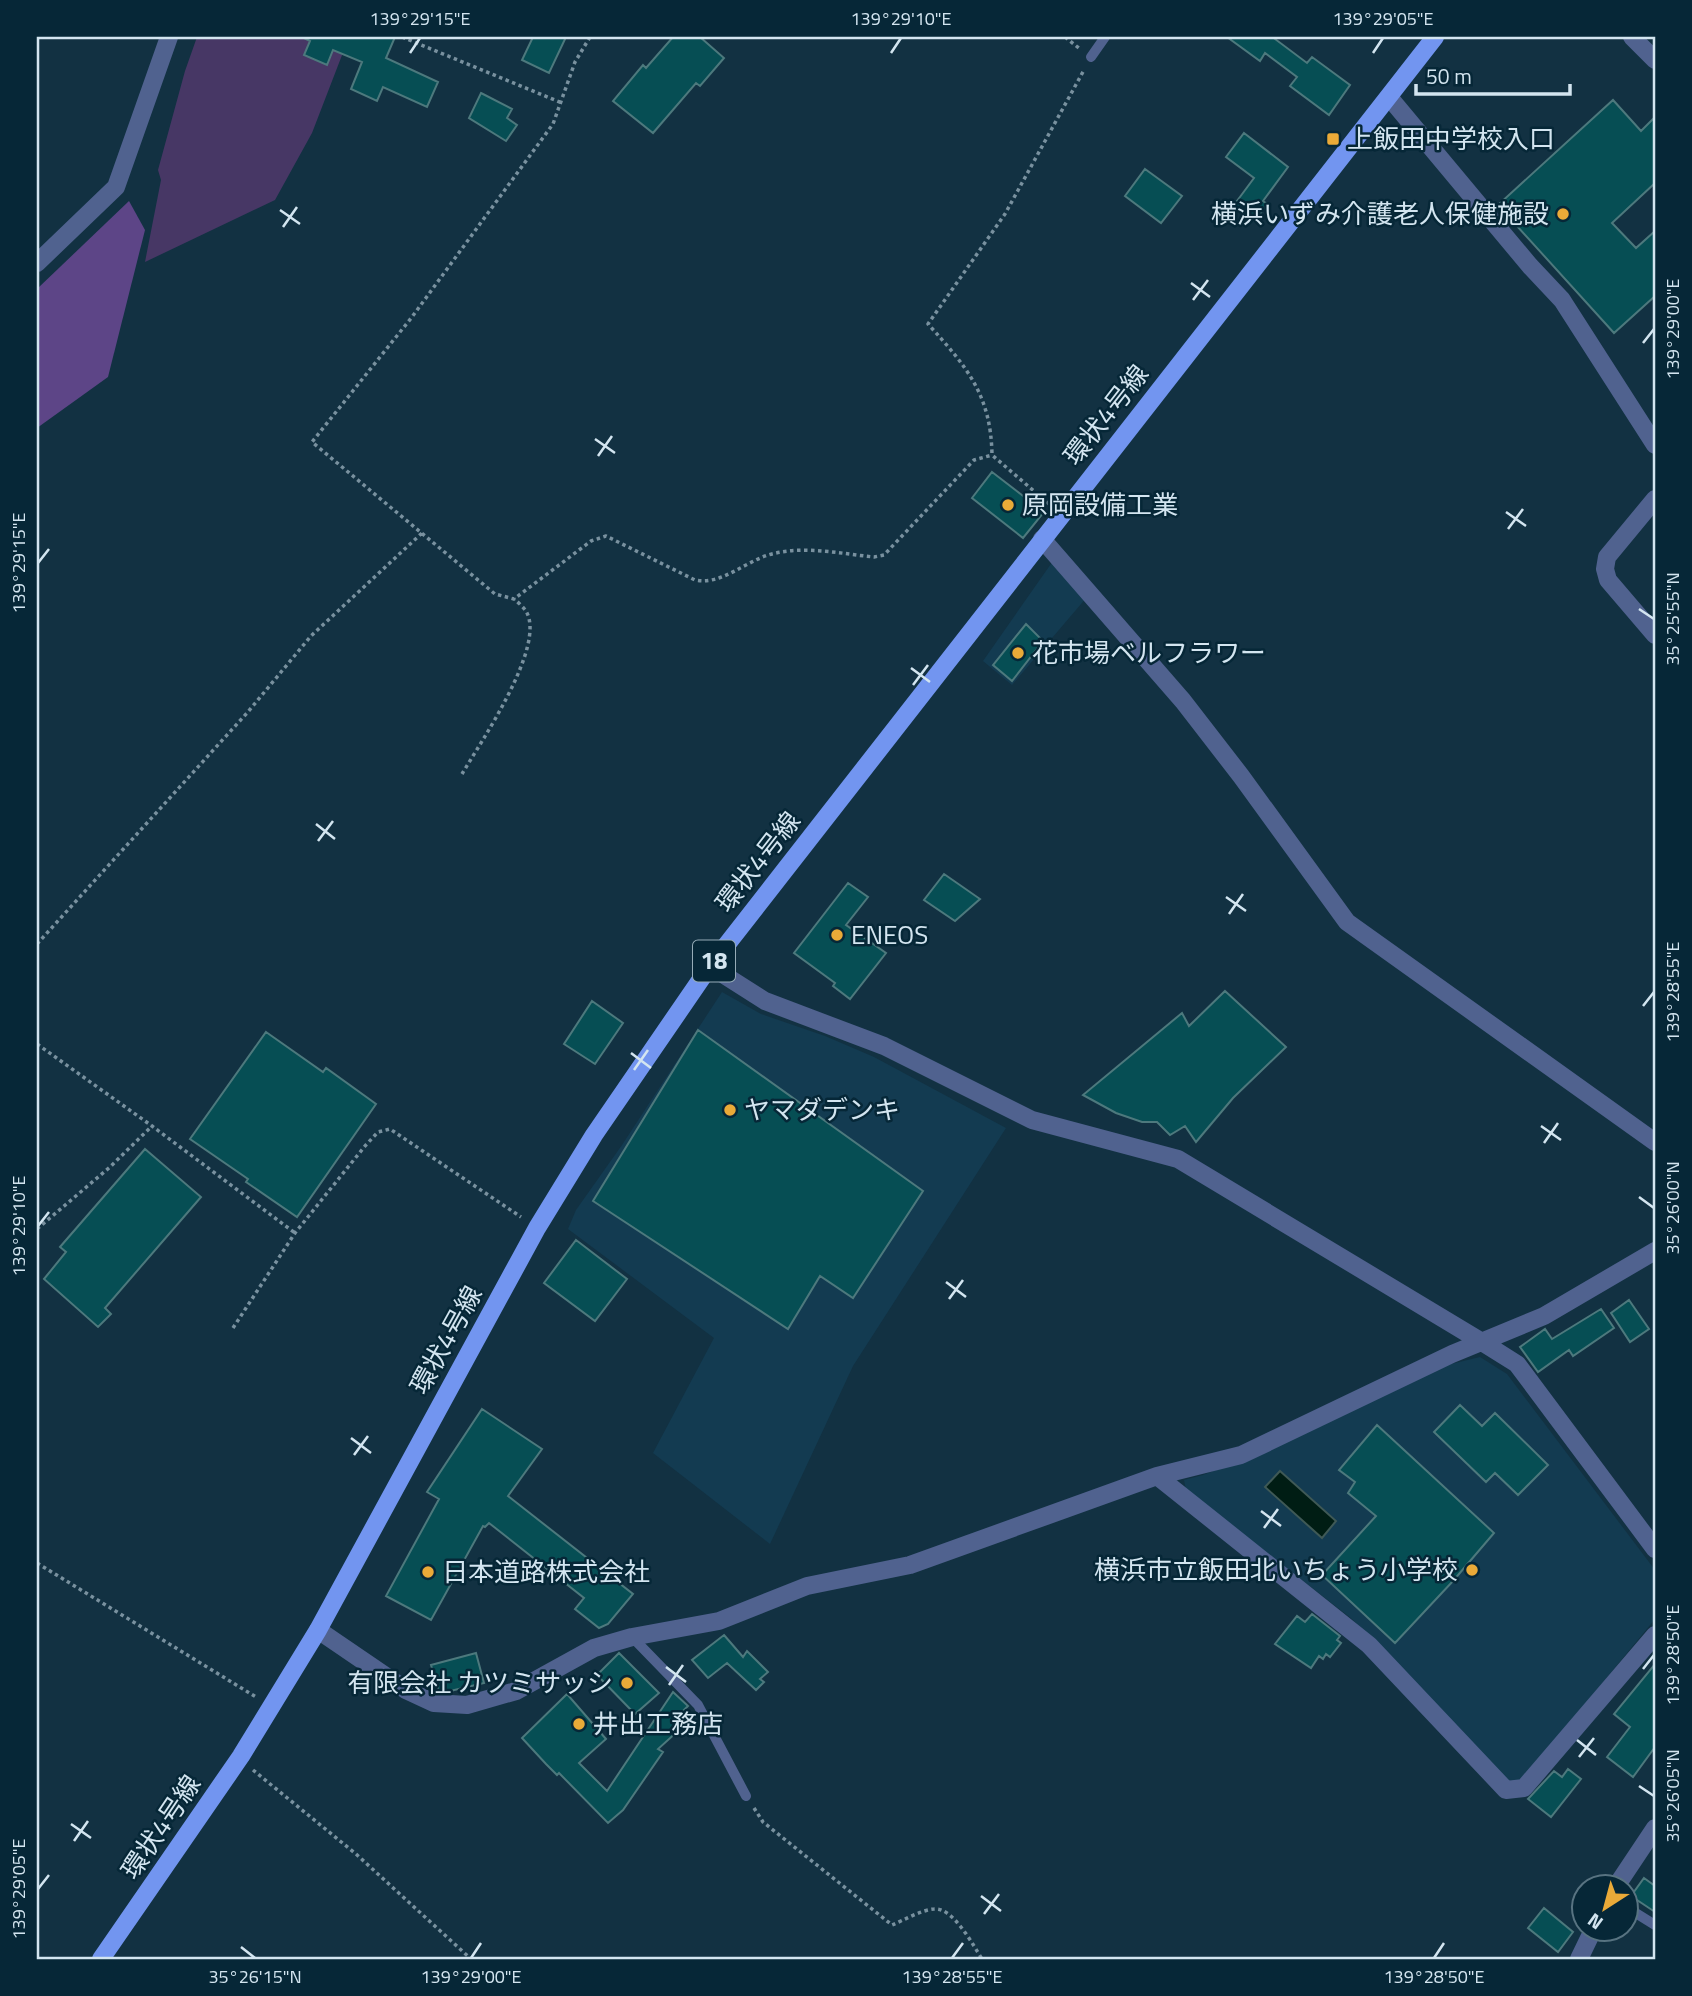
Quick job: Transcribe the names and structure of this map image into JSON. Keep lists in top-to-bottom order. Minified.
{"streets":{"main road":["環状4号線","18"]},"places":{"transit":["上飯田中学校入口"],"other":["横浜いずみ介護老人保健施設","原岡設備工業","花市場ベルフラワー","ENEOS","ヤマダデンキ","横浜市立飯田北いちょう小学校","日本道路株式会社","有限会社 カツミサッシ","井出工務店"]},"scale_bar":"50 m","north":"bottom left","coordinates":["139°29'15\"E","139°29'10\"E","139°29'05\"E","139°29'00\"E","35°25'55\"N","139°28'55\"E","35°26'00\"N","139°28'50\"E","35°26'05\"N","35°26'15\"N"]}
